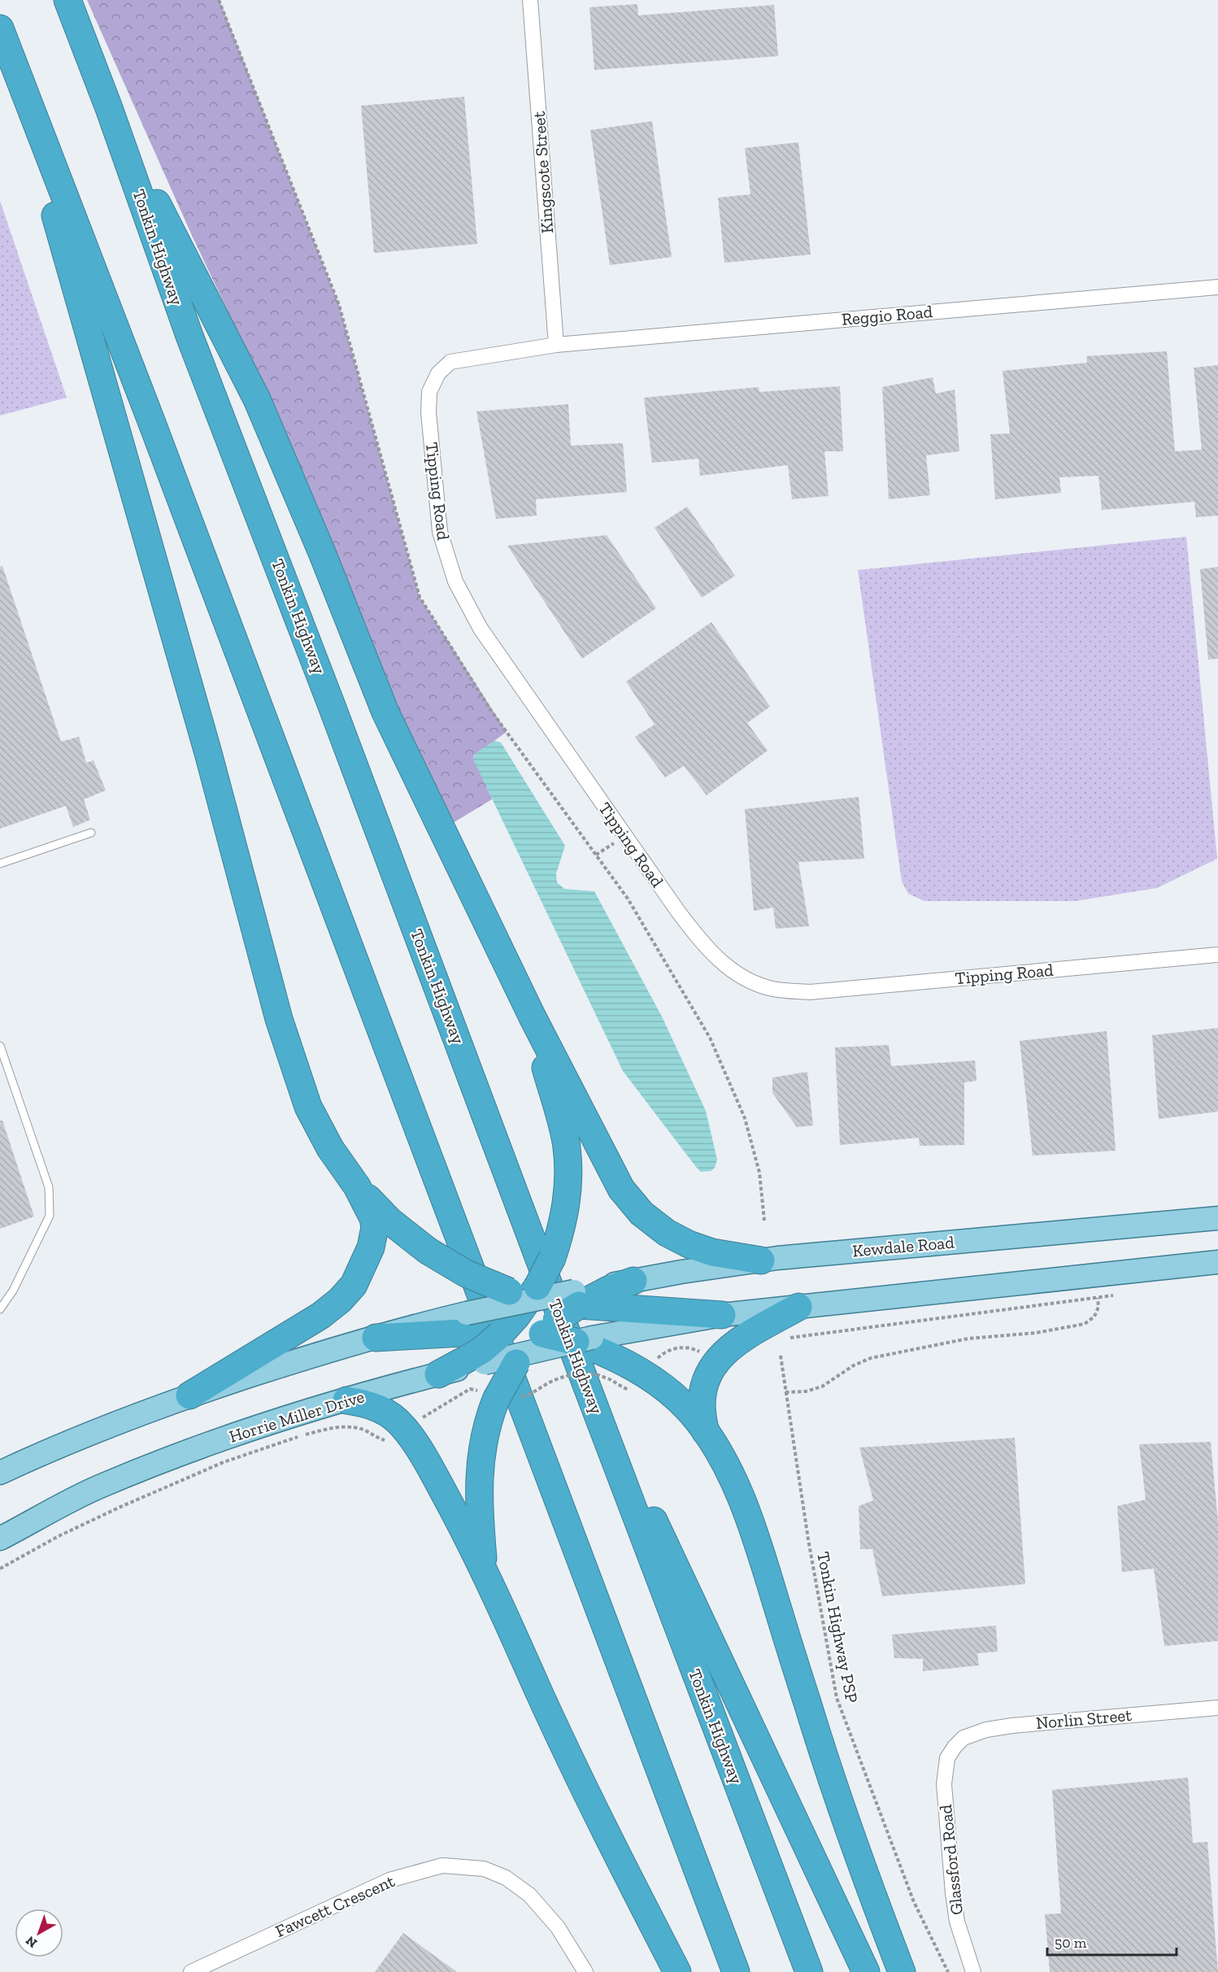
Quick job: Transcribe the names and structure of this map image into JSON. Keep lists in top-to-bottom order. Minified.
{"streets":{"highway":["Tonkin Highway"],"main road":["Kewdale Road","Horrie Miller Drive"],"street":["Kingscote Street","Reggio Road","Tipping Road","Norlin Street","Glassford Road","Fawcett Crescent"],"path":["Tonkin Highway PSP"]},"crossings":[["Kingscote Street","Reggio Road"],["Kingscote Street","Tipping Road"],["Reggio Road","Tipping Road"],["Norlin Street","Glassford Road"]],"scale_bar":"50 m","north":"bottom left"}
